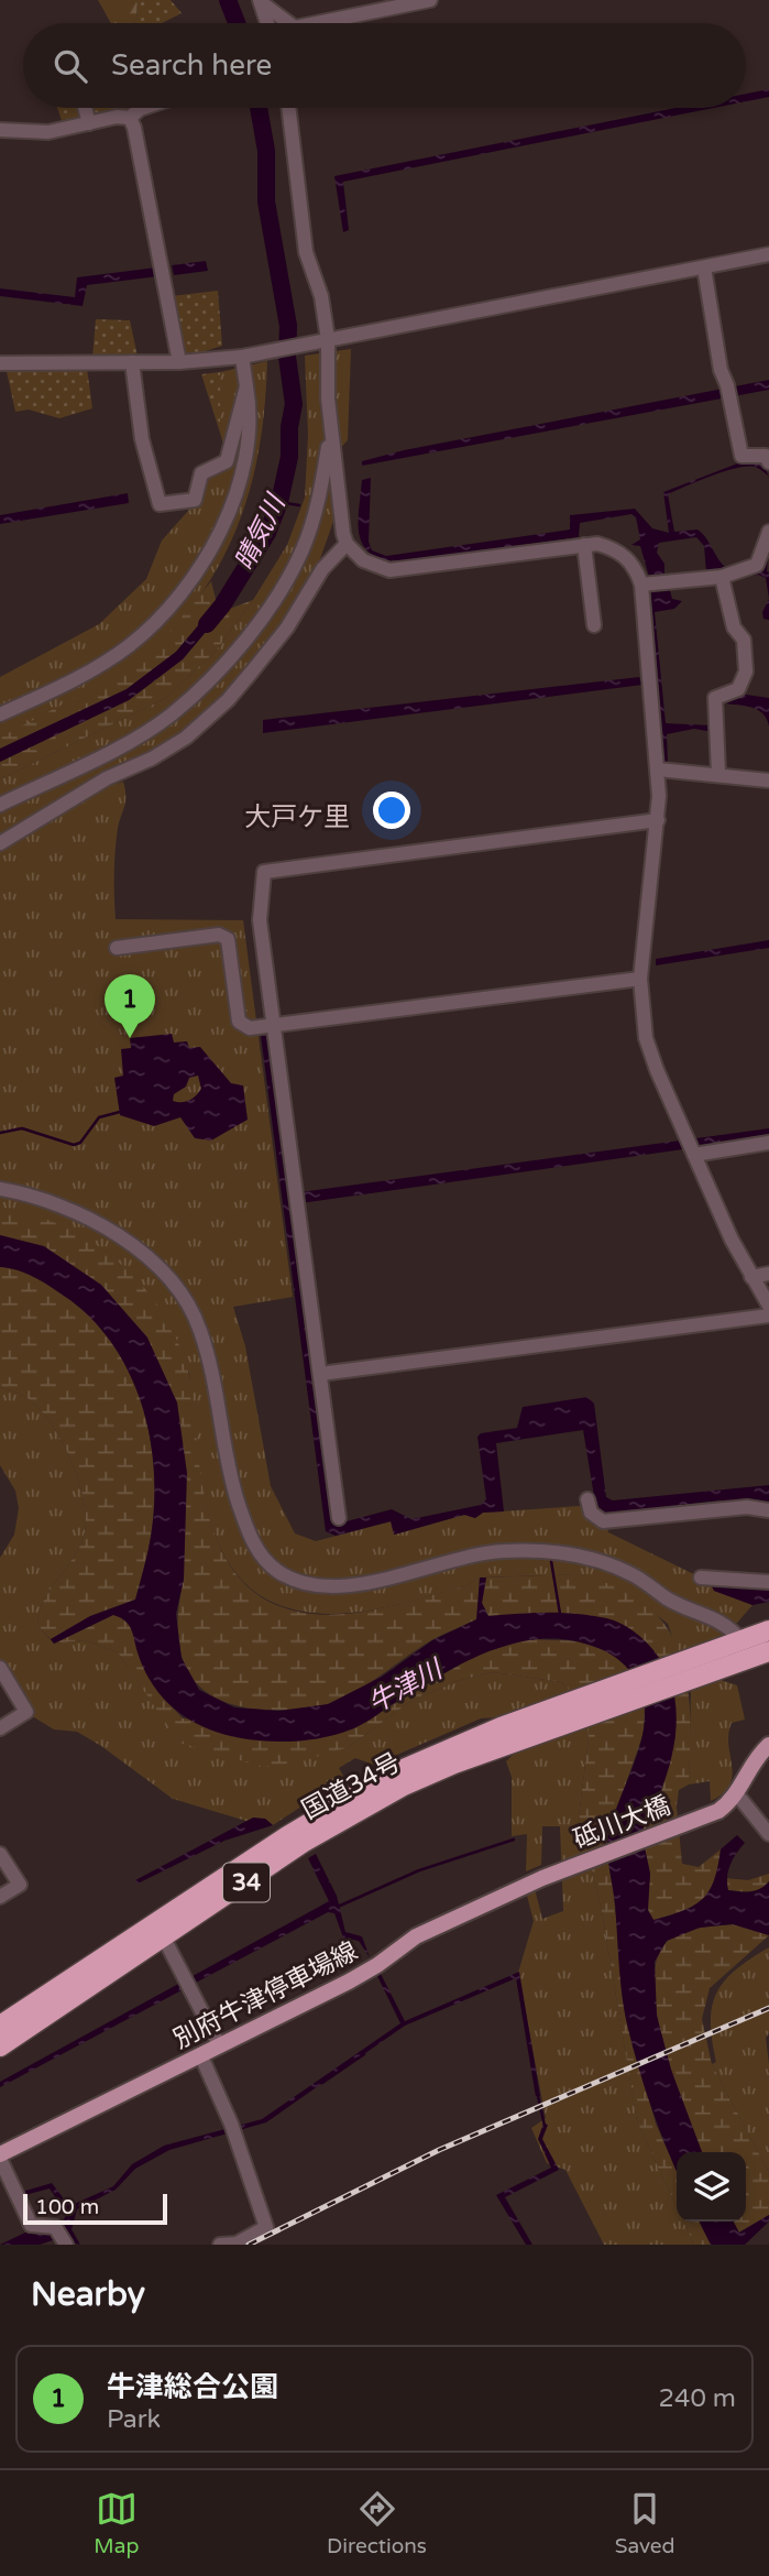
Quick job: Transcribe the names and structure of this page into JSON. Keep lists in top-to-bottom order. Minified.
{"streets":{"highway":["国道34号","34"],"main road":["砥川大橋","別府牛津停車場線"]},"crossings":[["砥川大橋","別府牛津停車場線"]],"districts":["大戸ケ里"],"water":["晴気川","牛津川"],"scale_bar":"100 m","page":{"search":"Search here","pins":"1","scale":"100 m","heading":"Nearby","list":[{"mark":"1","name":"牛津総合公園","note":"Park","value":"240 m"}],"nav":["Map","Directions","Saved"]}}
